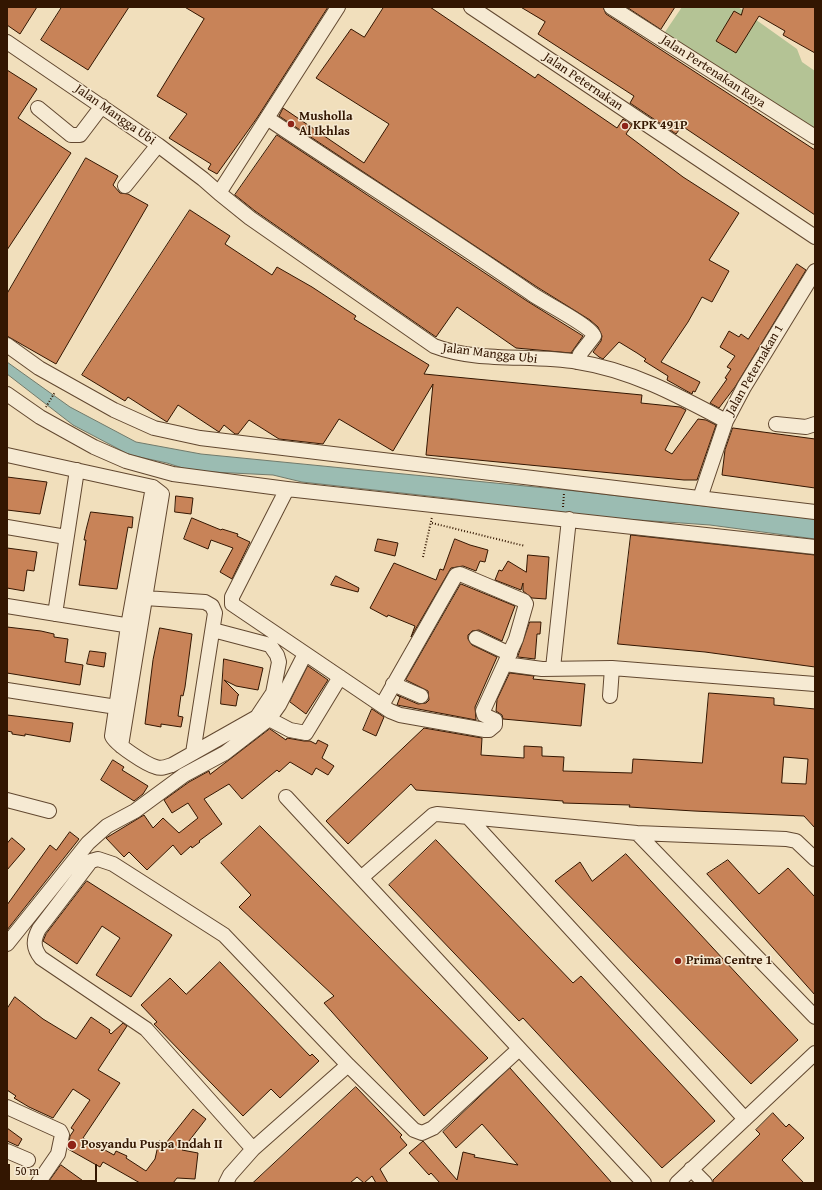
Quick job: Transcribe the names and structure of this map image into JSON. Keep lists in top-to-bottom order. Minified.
{"streets":{"street":["Jalan Pertenakan Raya","Jalan Peternakan","Jalan Mangga Ubi","Jalan Peternakan 1"]},"crossings":[["Jalan Mangga Ubi","Jalan Peternakan 1"]],"places":["Musholla Al Ikhlas","KPK 491P","Prima Centre 1","Posyandu Puspa Indah II"],"scale_bar":"50 m"}
